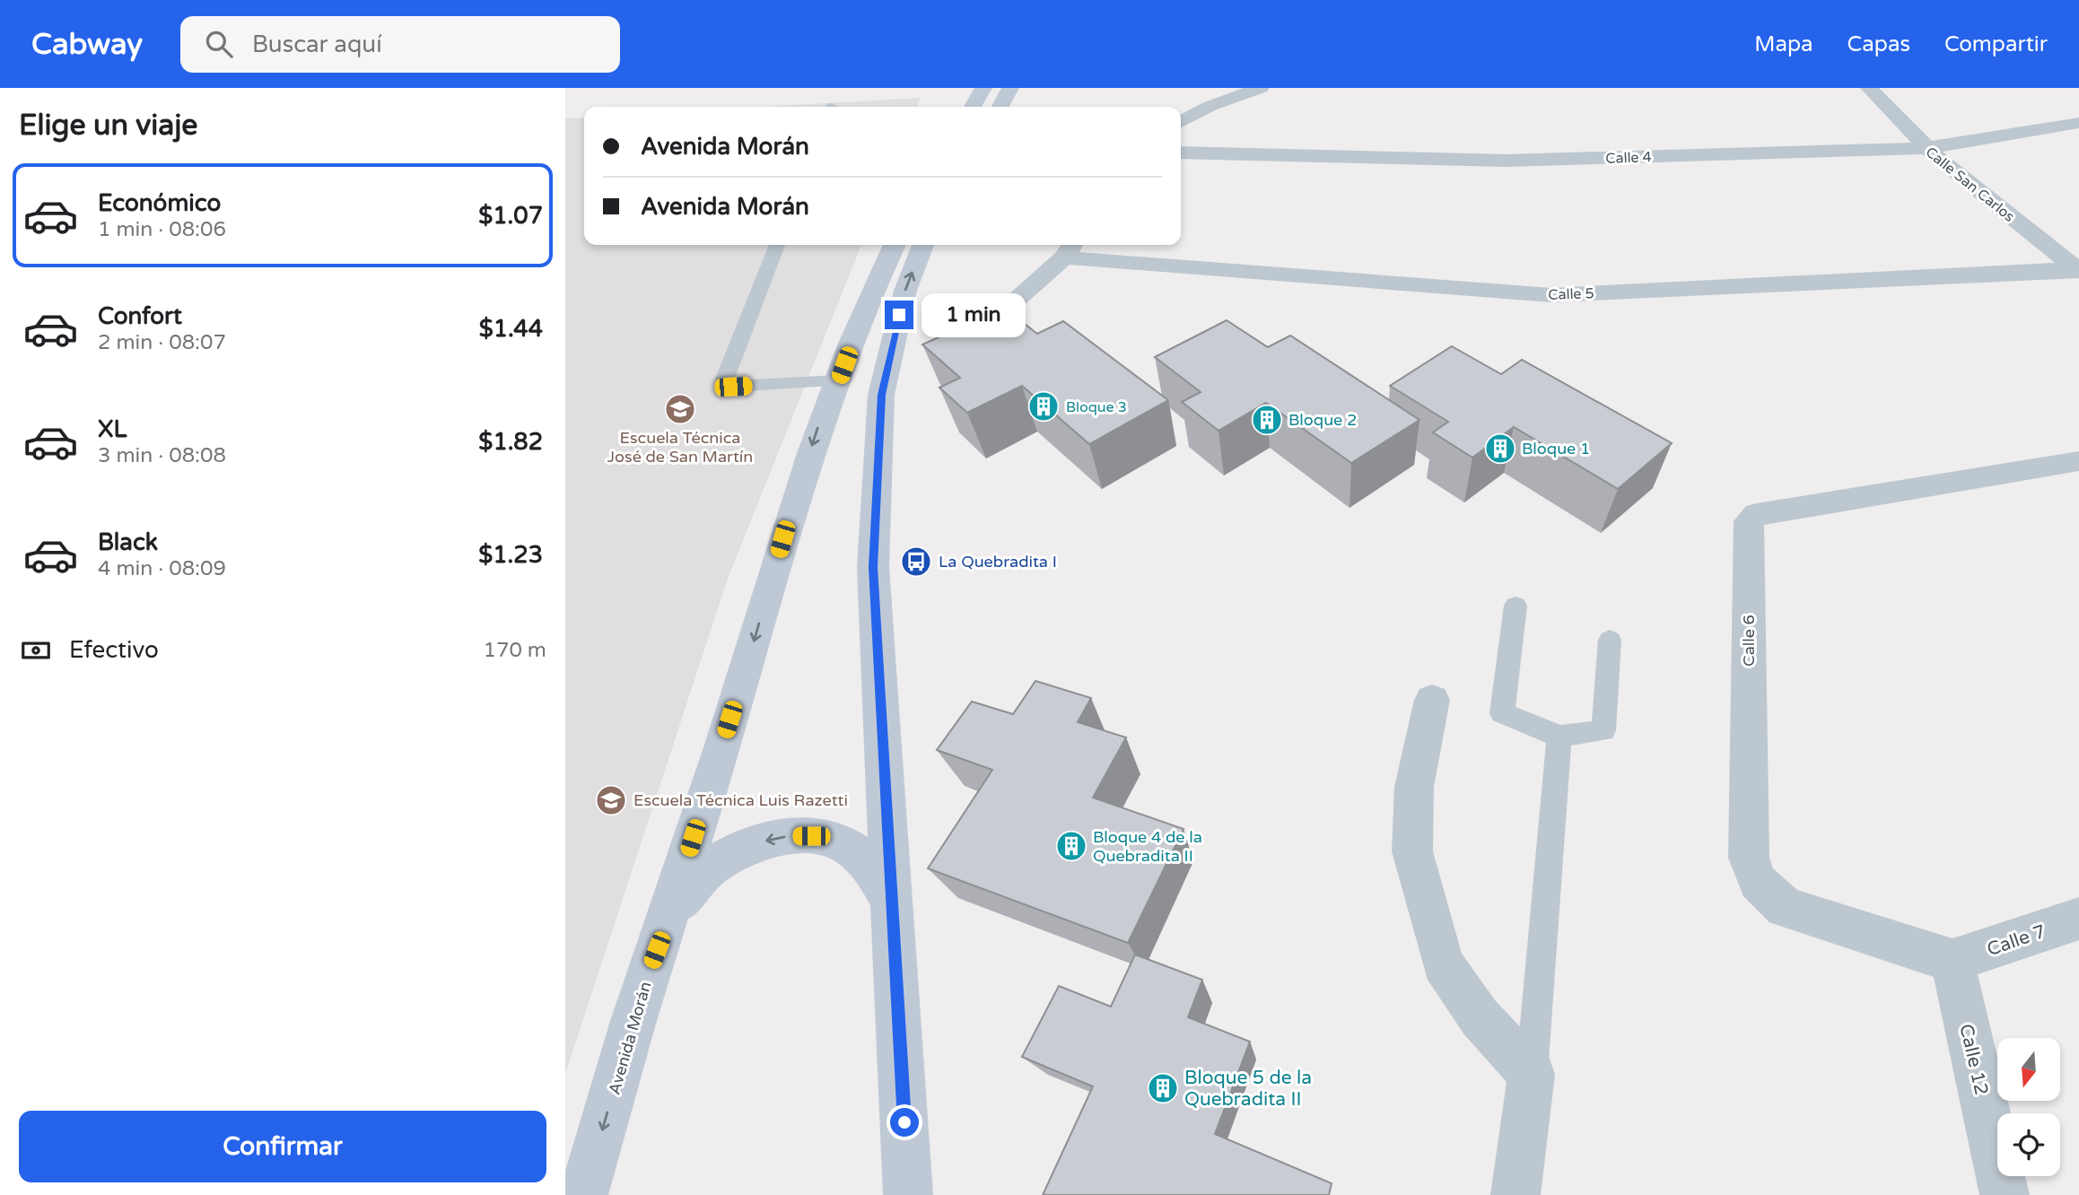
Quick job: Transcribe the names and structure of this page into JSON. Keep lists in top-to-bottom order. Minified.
{"streets":{"main road":["Avenida Morán"],"street":["Calle 4","Calle San Carlos","Calle 5","Calle 6","Calle 7","Calle 12"]},"crossings":[["Calle 4","Calle San Carlos"],["Calle San Carlos","Calle 5"],["Calle 6","Calle 7"],["Calle 6","Calle 12"],["Calle 7","Calle 12"]],"places":{"building":["Bloque 3","Bloque 2","Bloque 1","Bloque 4 de la Quebradita II","Bloque 5 de la Quebradita II"],"school or university":["Escuela Técnica José de San Martín","Escuela Técnica Luis Razetti"],"bus stop":["La Quebradita I"]},"north":"bottom","page":{"header":"Cabway","search":"Buscar aquí","nav":["Mapa","Capas","Compartir"],"heading":"Elige un viaje","banner":["Avenida Morán","Avenida Morán"],"list":[{"name":"Económico","note":"1 min · 08:06","value":"$1.07"},{"name":"Confort","note":"2 min · 08:07","value":"$1.44"},{"name":"XL","note":"3 min · 08:08","value":"$1.82"},{"name":"Black","note":"4 min · 08:09","value":"$1.23"}],"bubble":"1 min","pay":["Efectivo","170 m"],"buttons":"Confirmar"}}
